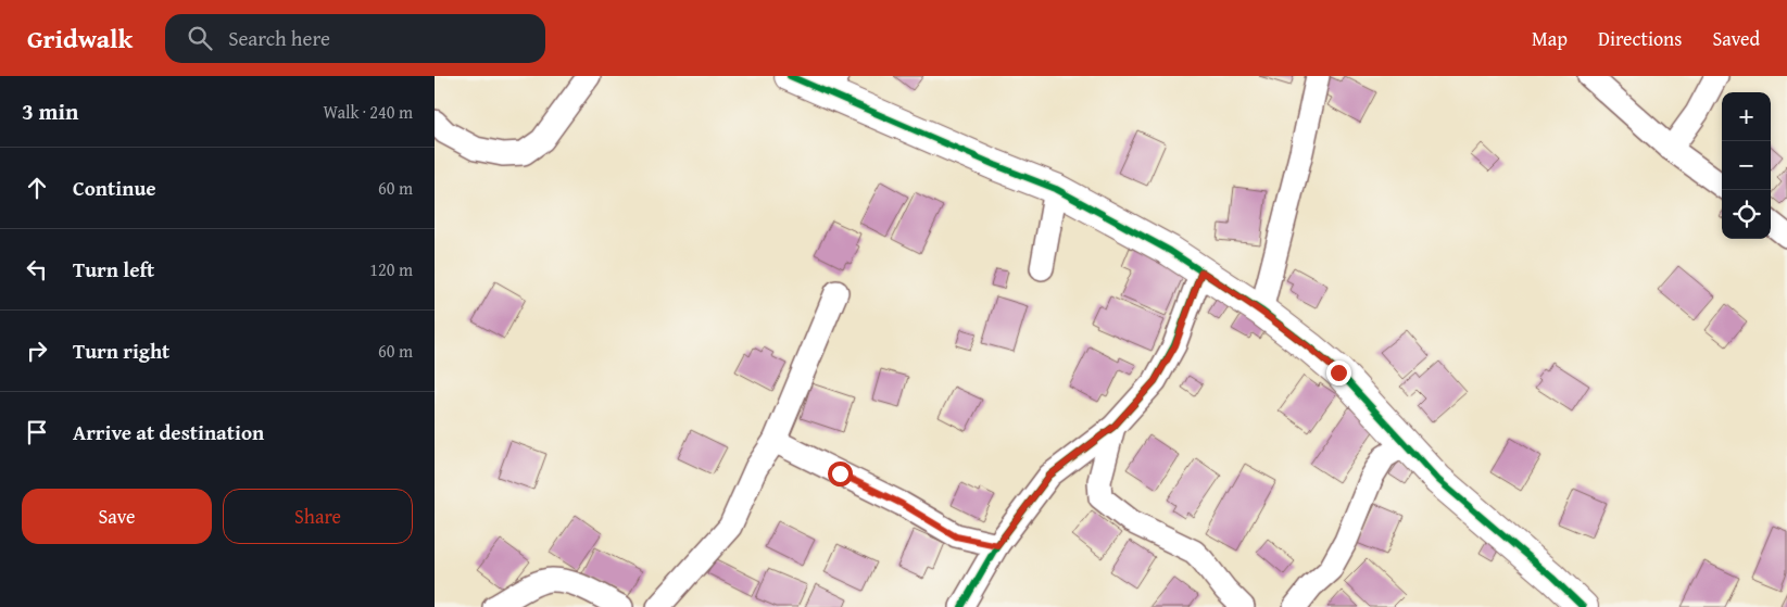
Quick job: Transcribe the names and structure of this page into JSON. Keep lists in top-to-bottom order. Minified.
{"page":{"header":"Gridwalk","search":"Search here","nav":["Map","Directions","Saved"],"heading":["3 min","Walk · 240 m"],"map_buttons":["+","−"],"list":[["Continue","60 m"],["Turn left","120 m"],["Turn right","60 m"],"Arrive at destination"],"buttons":["Save","Share"]}}
